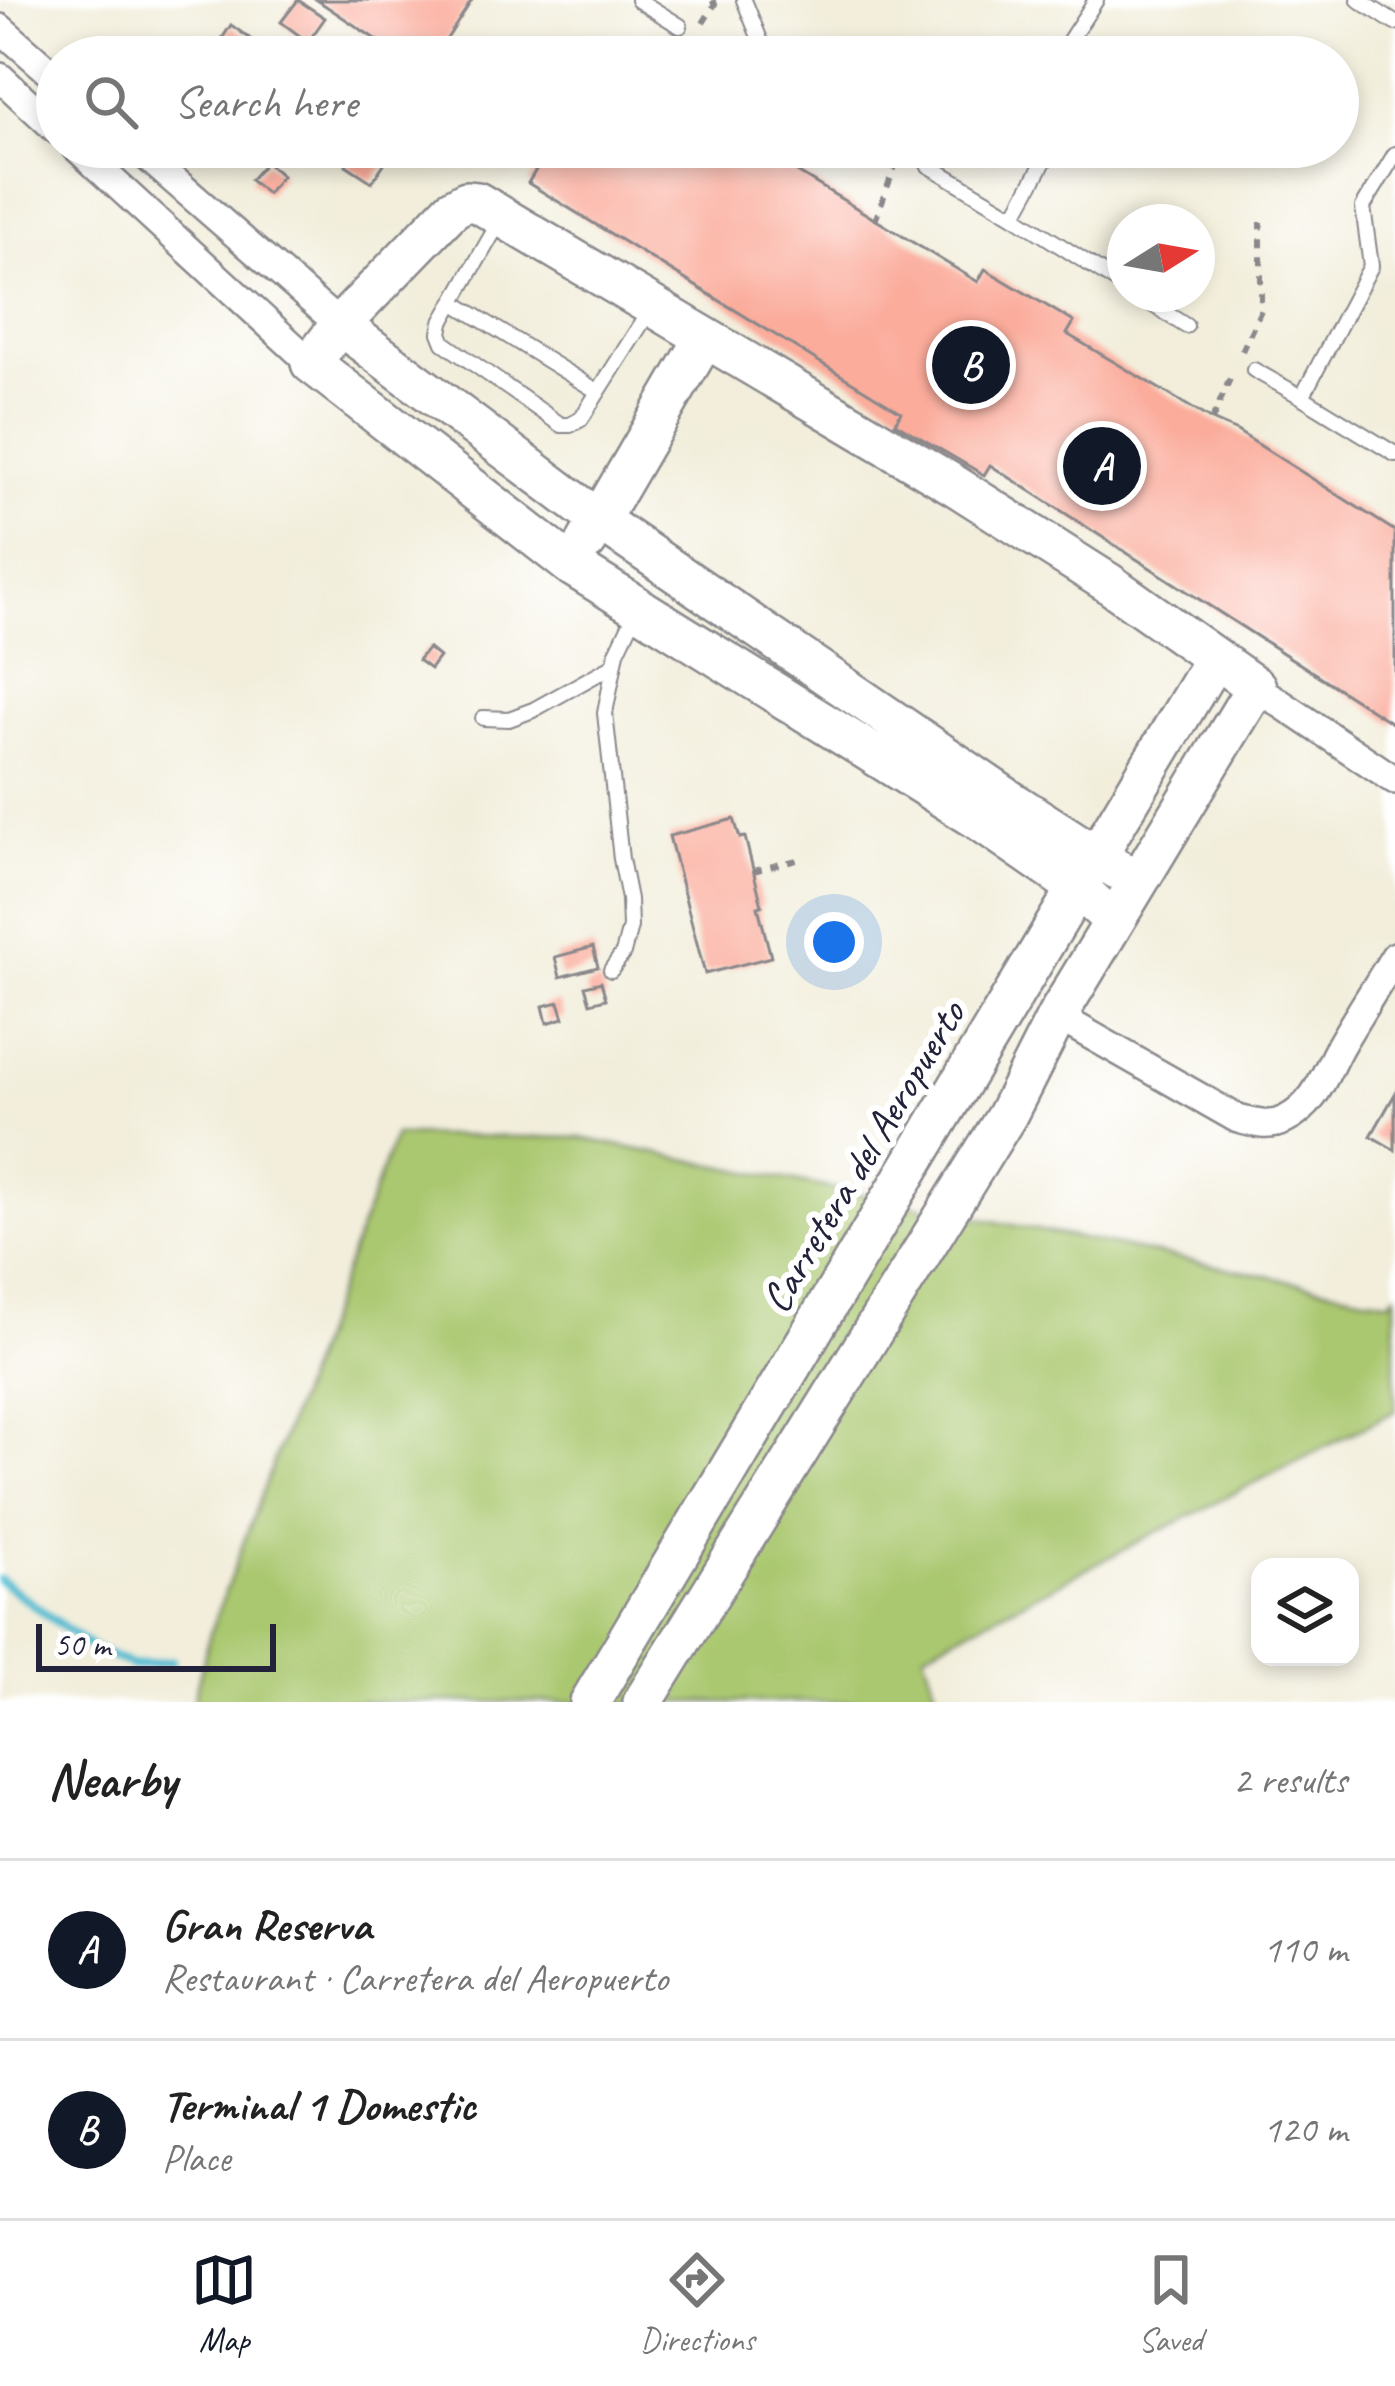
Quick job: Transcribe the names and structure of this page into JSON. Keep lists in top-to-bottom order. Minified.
{"streets":{"street":["Carretera del Aeropuerto"]},"scale_bar":"50 m","north":"right","page":{"search":"Search here","pins":["B","A"],"scale":"50 m","heading":["Nearby","2 results"],"list":[{"mark":"A","name":"Gran Reserva","note":"Restaurant · Carretera del Aeropuerto","value":"110 m"},{"mark":"B","name":"Terminal 1 Domestic","note":"Place","value":"120 m"}],"nav":["Map","Directions","Saved"]}}
